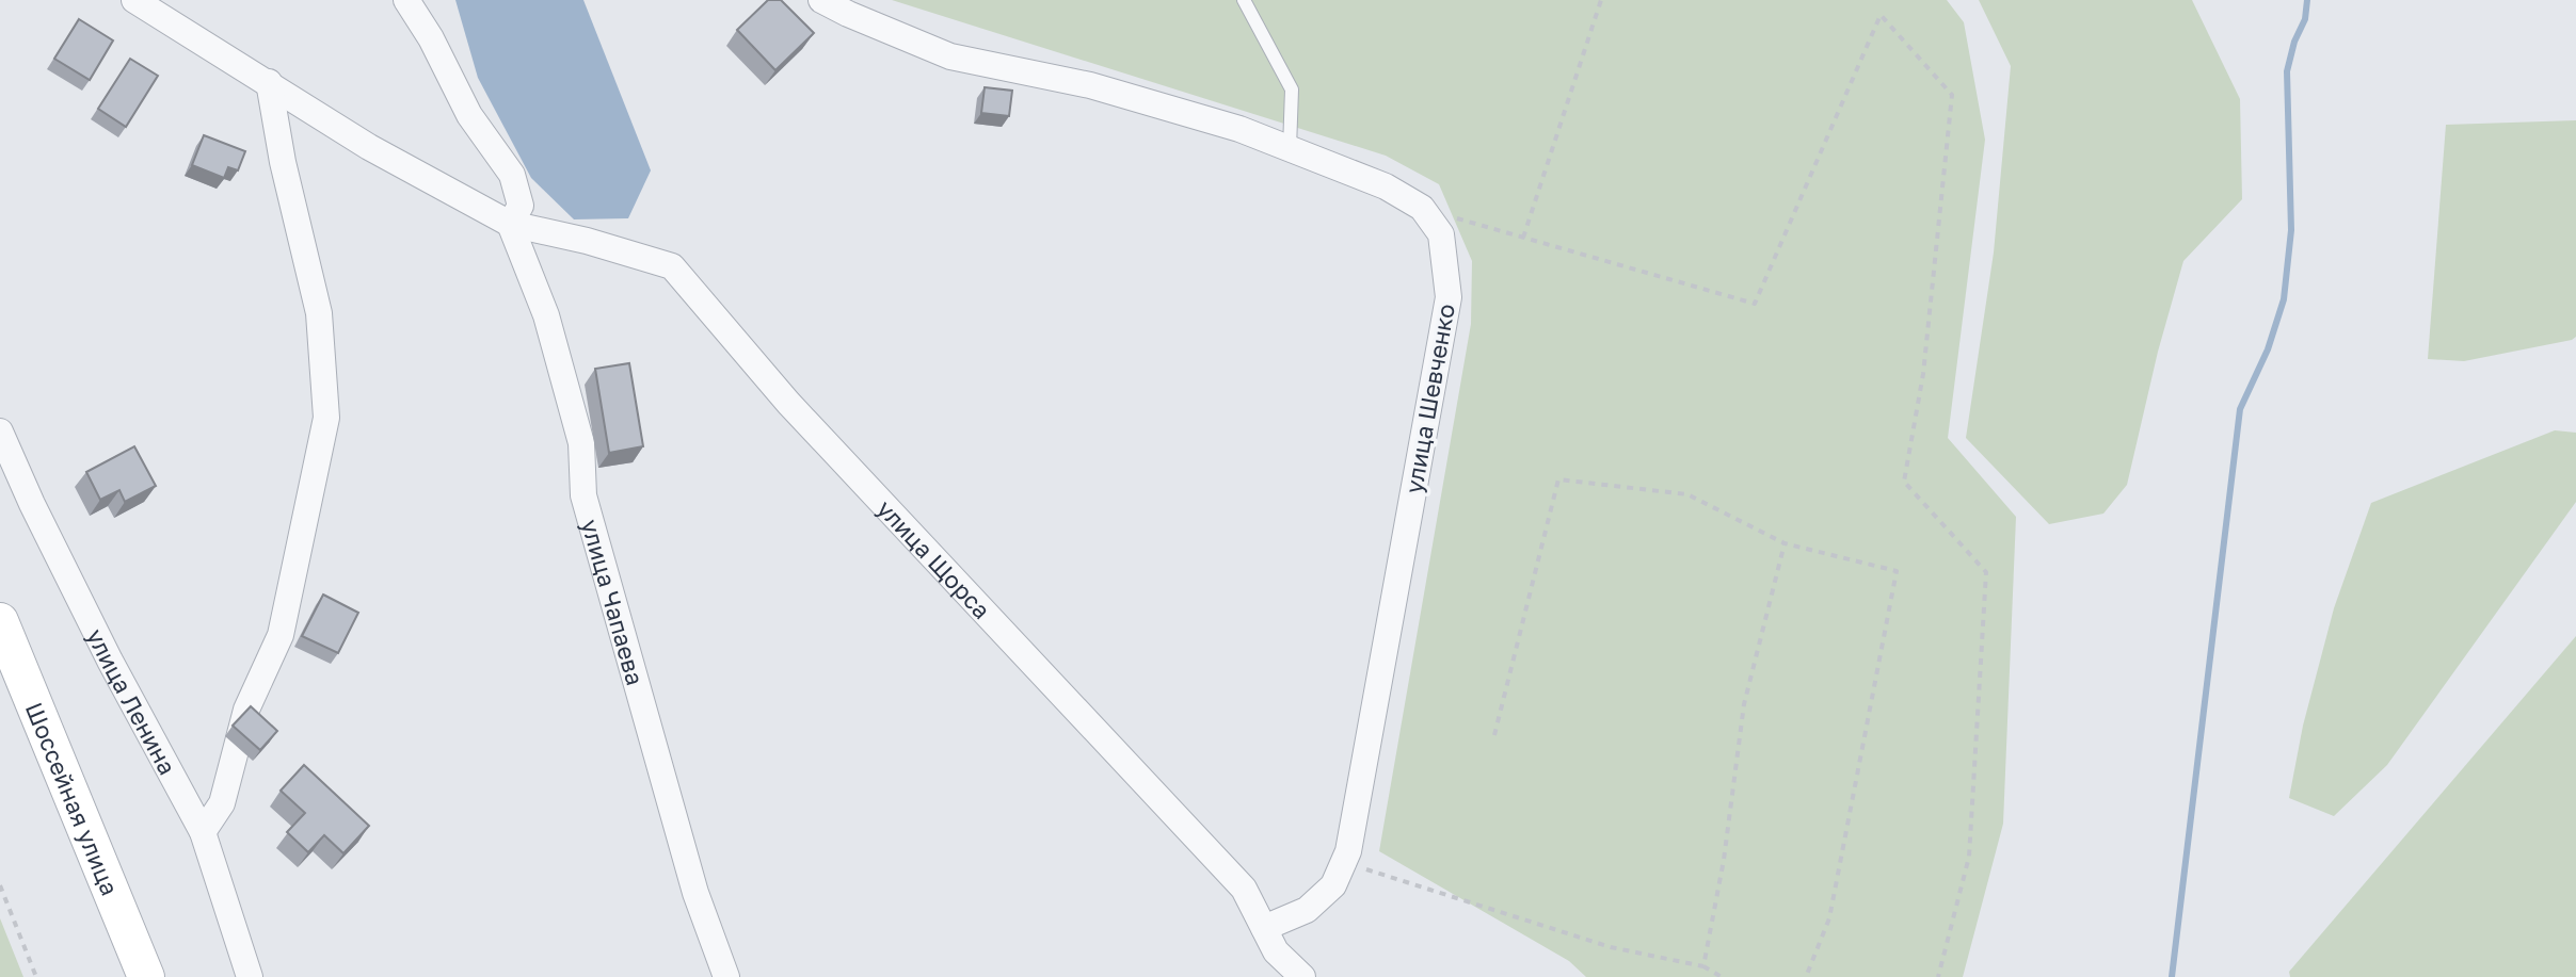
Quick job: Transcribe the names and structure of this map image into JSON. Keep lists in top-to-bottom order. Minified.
{"streets":{"main road":["Шоссейная улица"],"street":["улица Шевченко","улица Щорса","улица Чапаева","улица Ленина"]},"crossings":[["улица Шевченко","улица Щорса"],["улица Щорса","улица Чапаева"]]}
